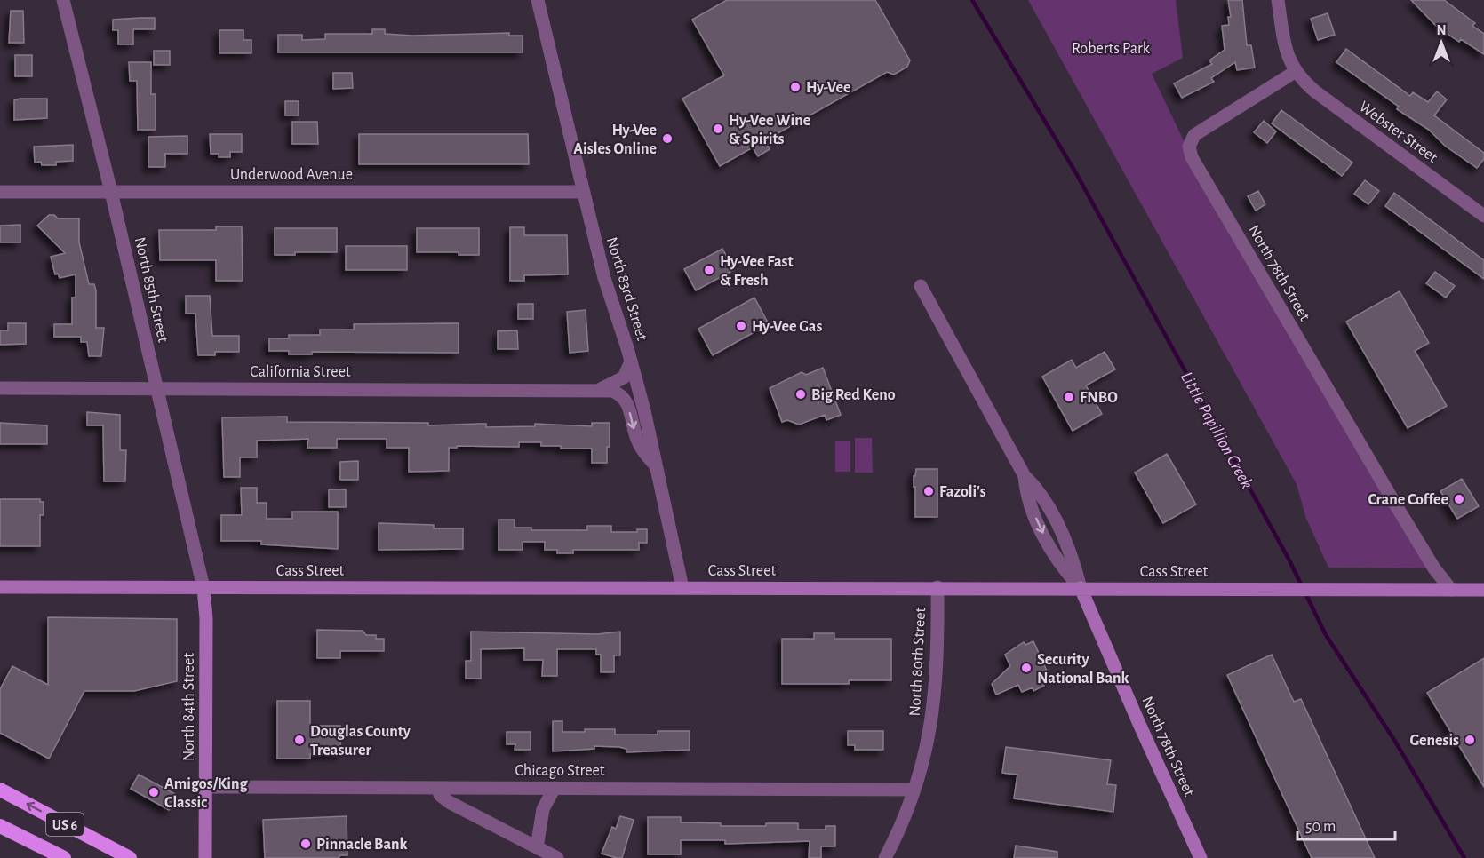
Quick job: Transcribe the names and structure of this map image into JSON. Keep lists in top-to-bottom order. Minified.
{"streets":{"highway":["US 6"],"main road":["North 78th Street","Cass Street","North 84th Street"],"street":["Webster Street","Underwood Avenue","North 83rd Street","North 85th Street","California Street","North 80th Street","Chicago Street"]},"crossings":[["Webster Street","North 78th Street"],["Underwood Avenue","North 83rd Street"],["Underwood Avenue","North 85th Street"],["North 78th Street","Cass Street"],["North 83rd Street","California Street"],["North 83rd Street","Cass Street"],["North 85th Street","California Street"],["North 85th Street","Cass Street"],["North 85th Street","North 84th Street"],["Cass Street","North 80th Street"],["Cass Street","North 84th Street"],["North 80th Street","Chicago Street"],["North 84th Street","Chicago Street"]],"water":["Little Papillion Creek"],"parks":["Roberts Park"],"places":["Hy-Vee","Hy-Vee Wine & Spirits","Hy-Vee Aisles Online","Hy-Vee Fast & Fresh","Hy-Vee Gas","Big Red Keno","FNBO","Fazoli's","Crane Coffee","Security National Bank","Douglas County Treasurer","Genesis","Amigos/King Classic","Pinnacle Bank"],"scale_bar":"50 m","north":"top"}
